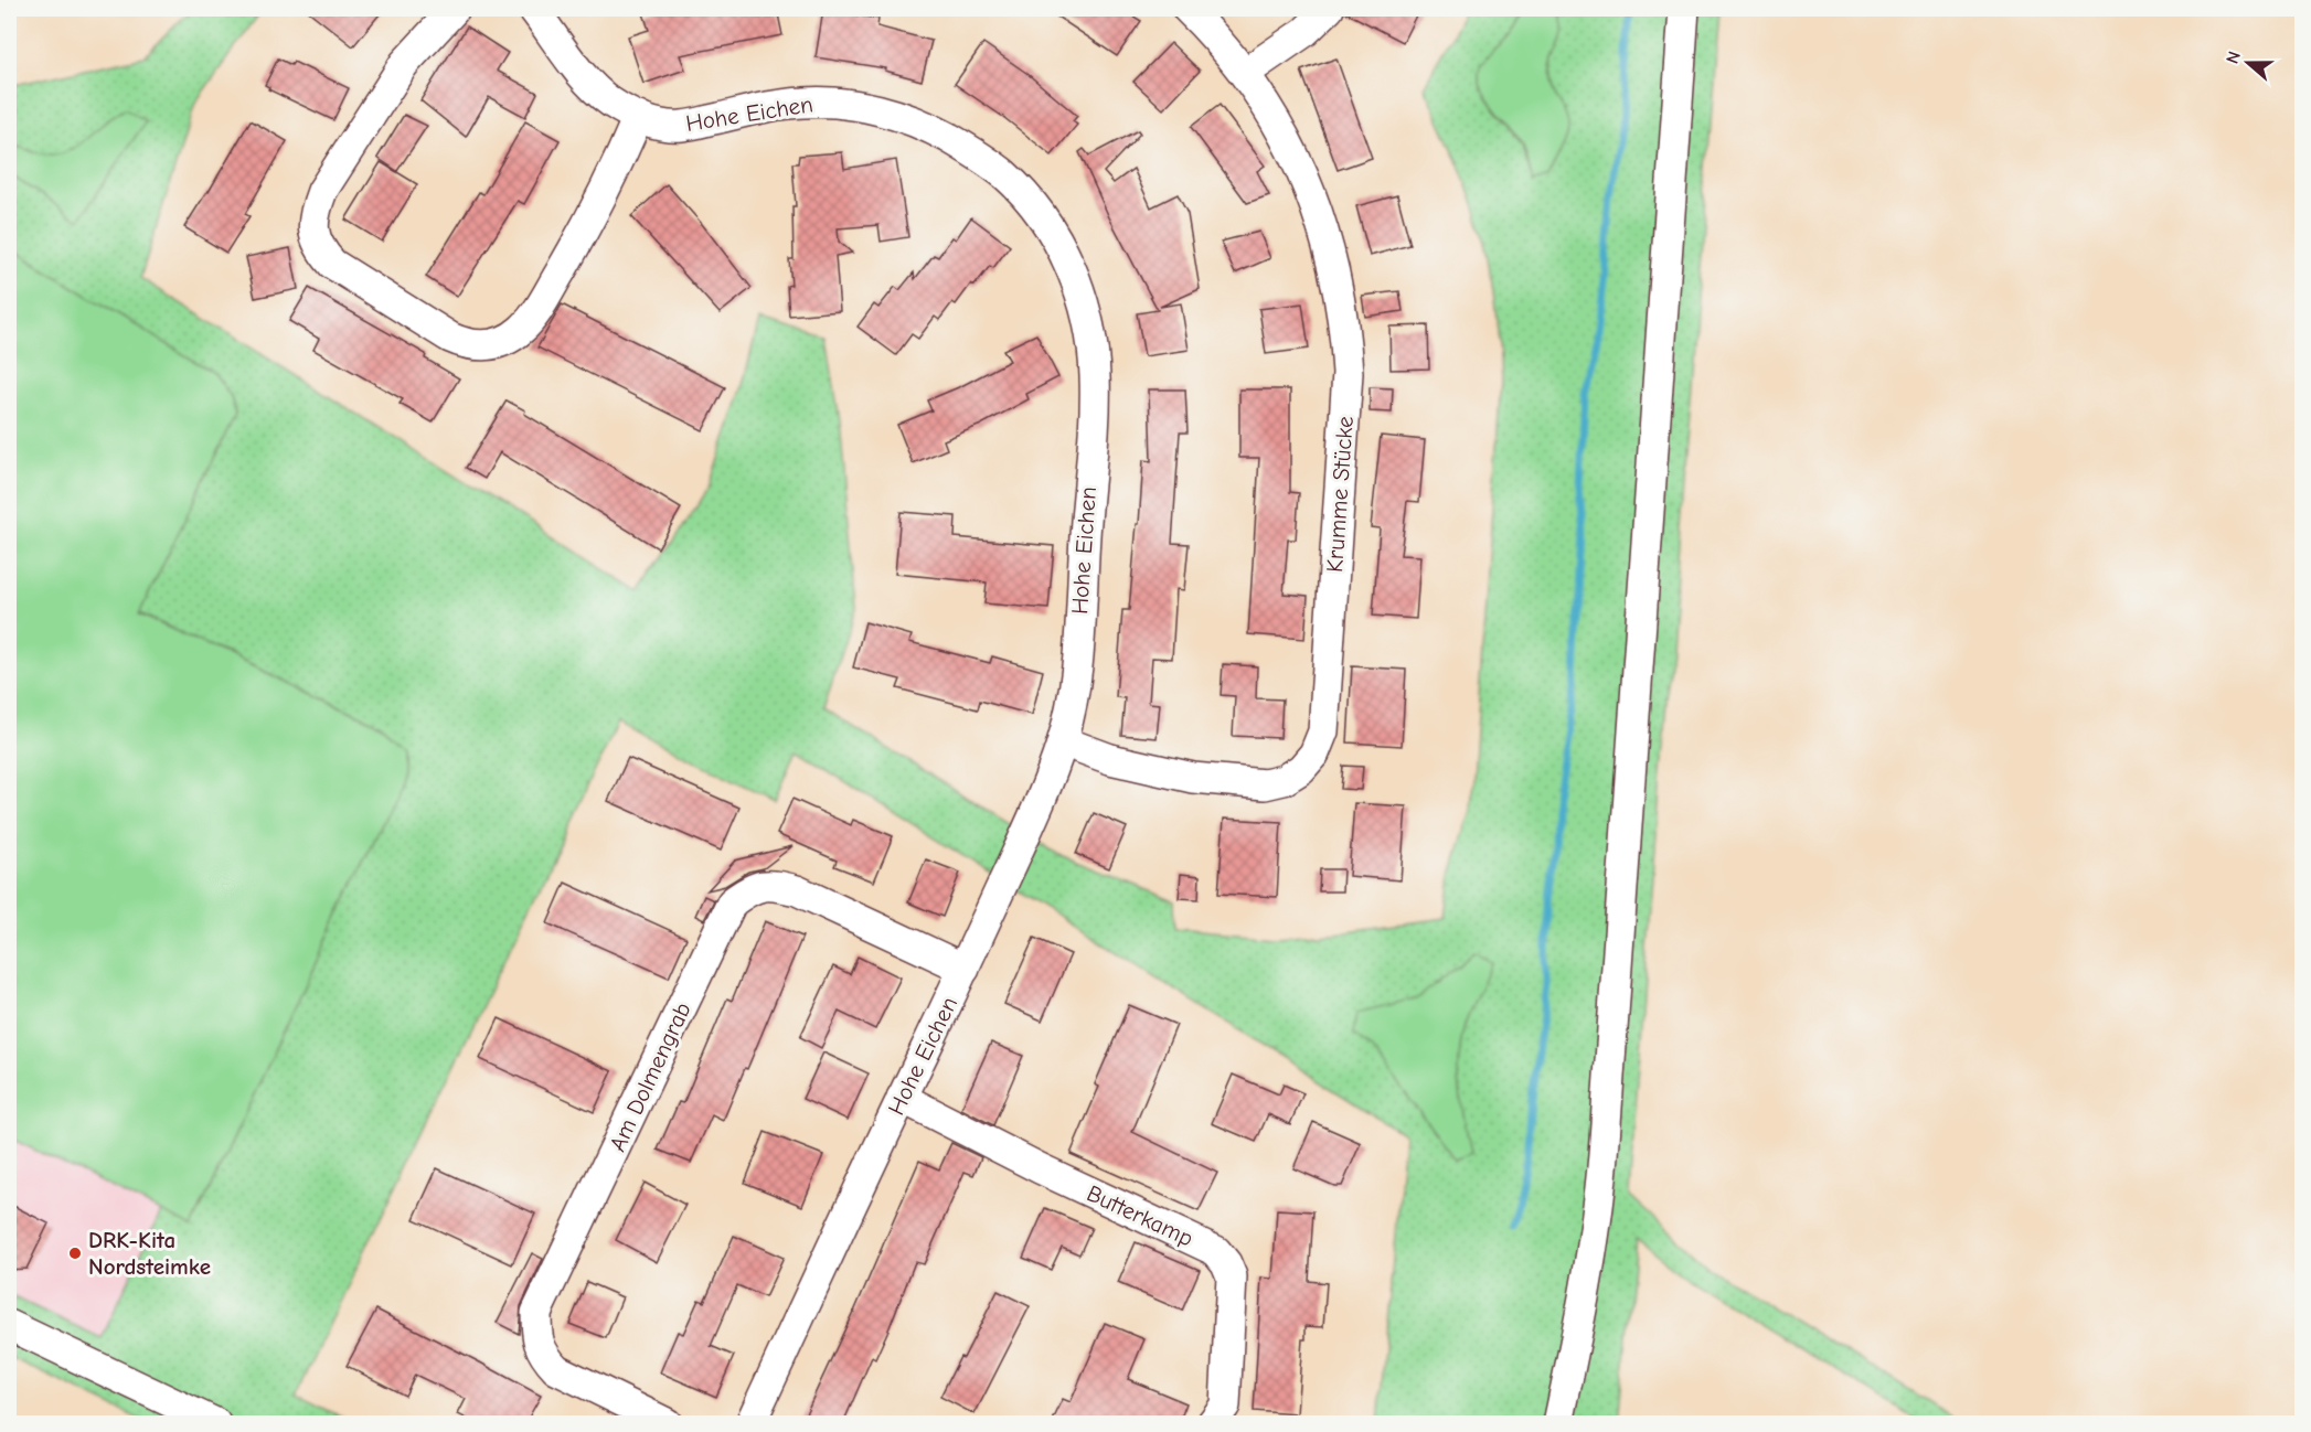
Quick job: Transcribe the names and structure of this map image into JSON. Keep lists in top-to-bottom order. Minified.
{"streets":{"street":["Hohe Eichen","Krumme Stücke","Am Dolmengrab","Butterkamp"]},"crossings":[["Hohe Eichen","Krumme Stücke"],["Hohe Eichen","Am Dolmengrab"],["Hohe Eichen","Butterkamp"]],"places":["DRK-Kita Nordsteimke"],"north":"left"}
